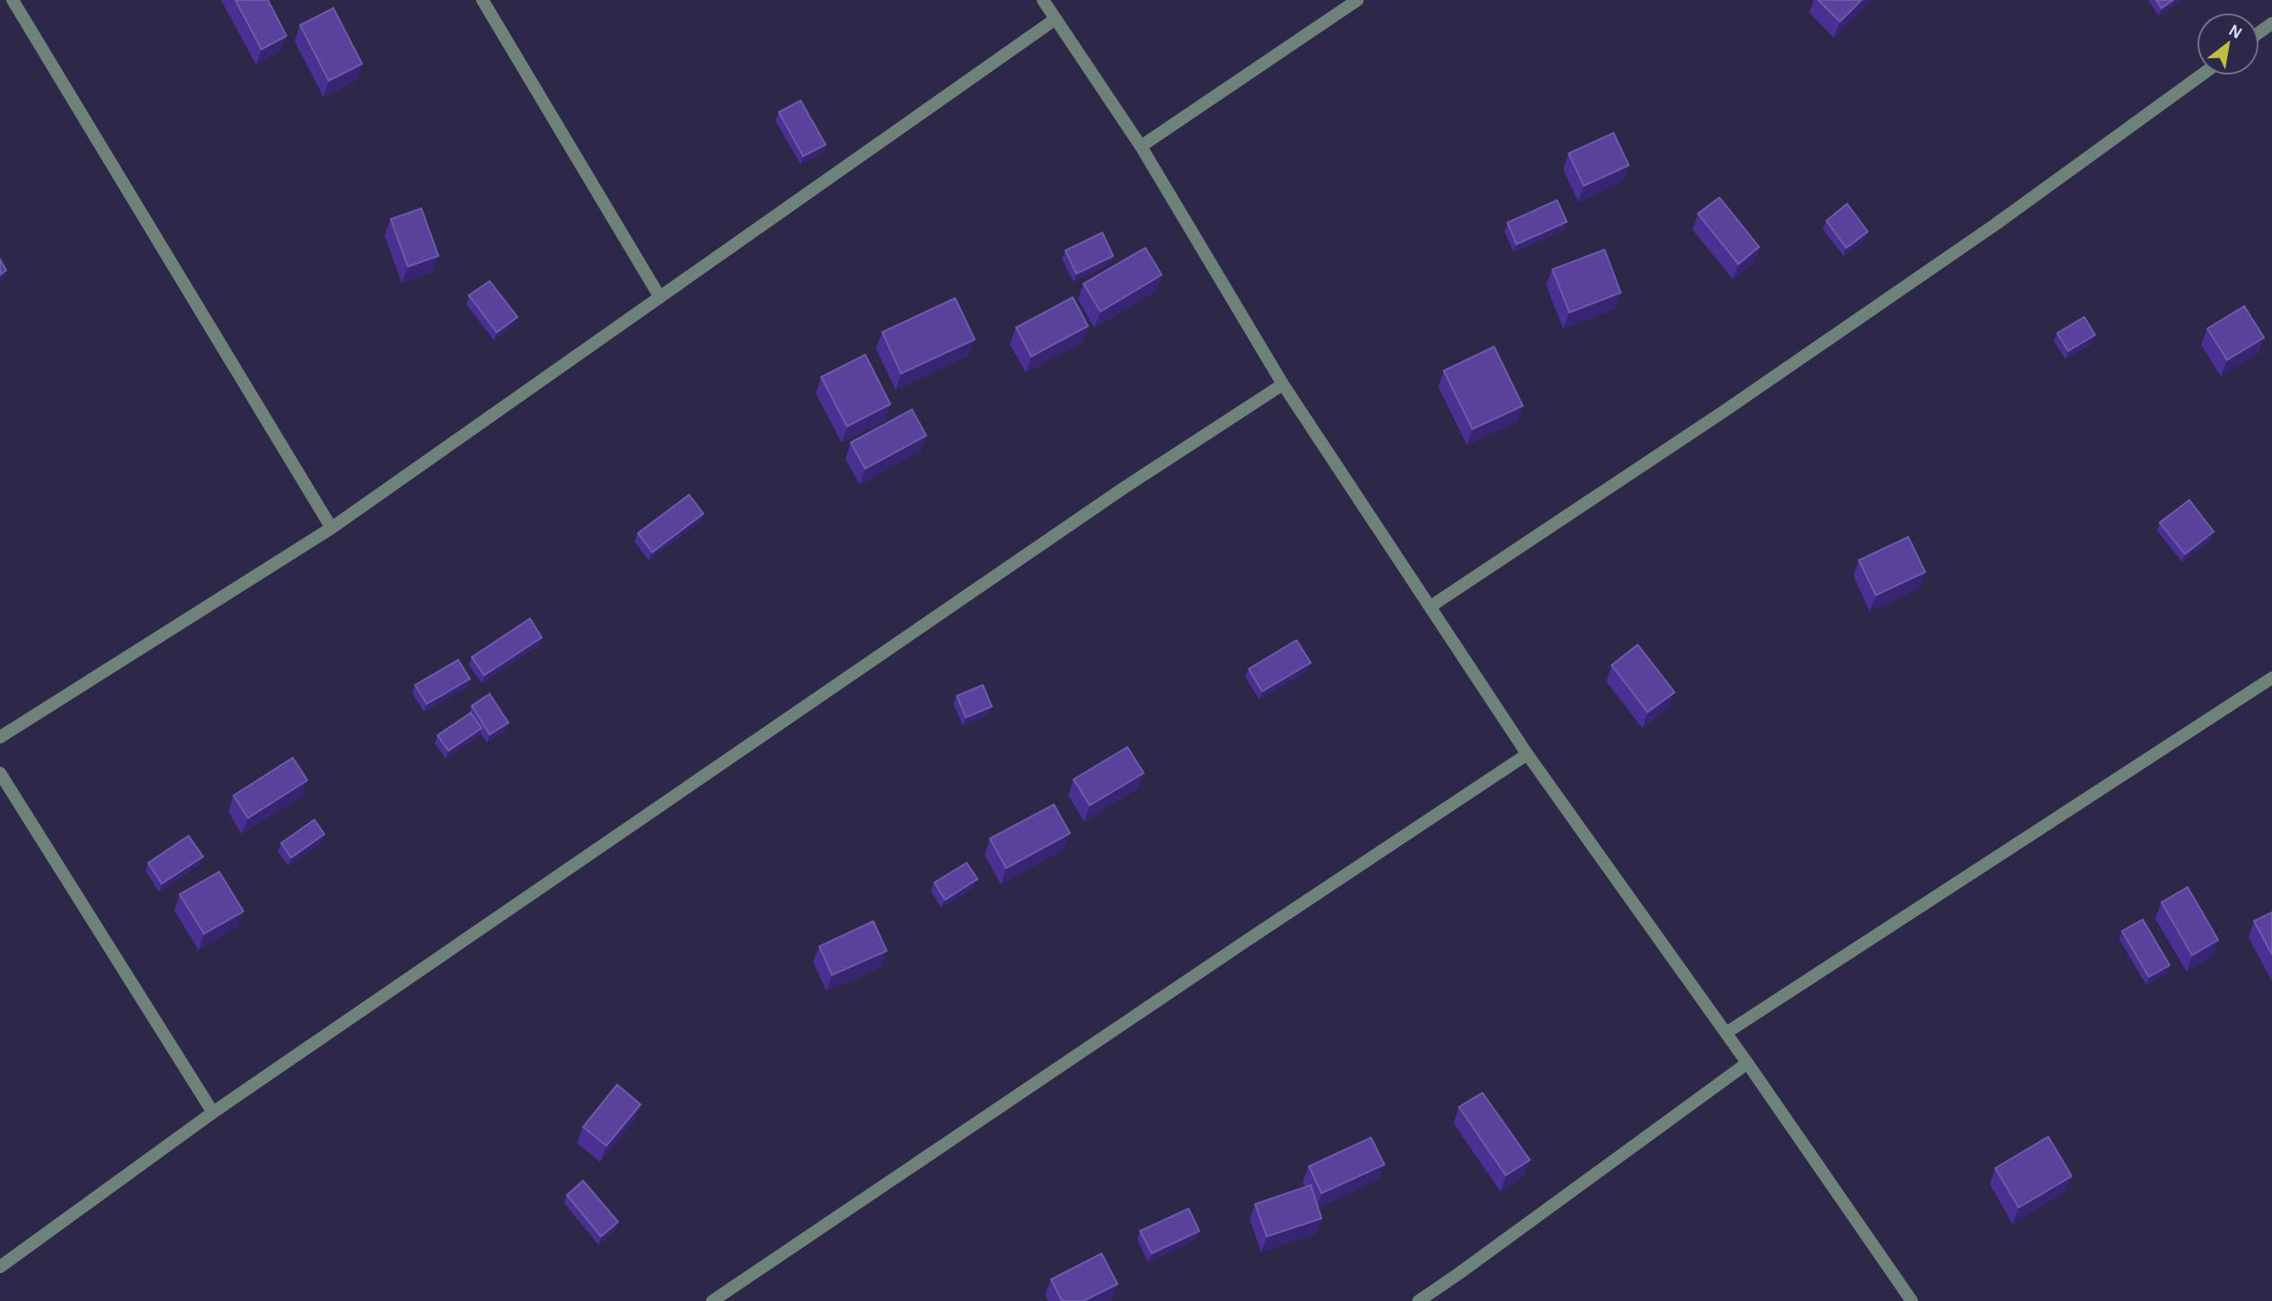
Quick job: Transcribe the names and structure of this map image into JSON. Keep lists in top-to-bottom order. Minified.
{"north":"top right"}
